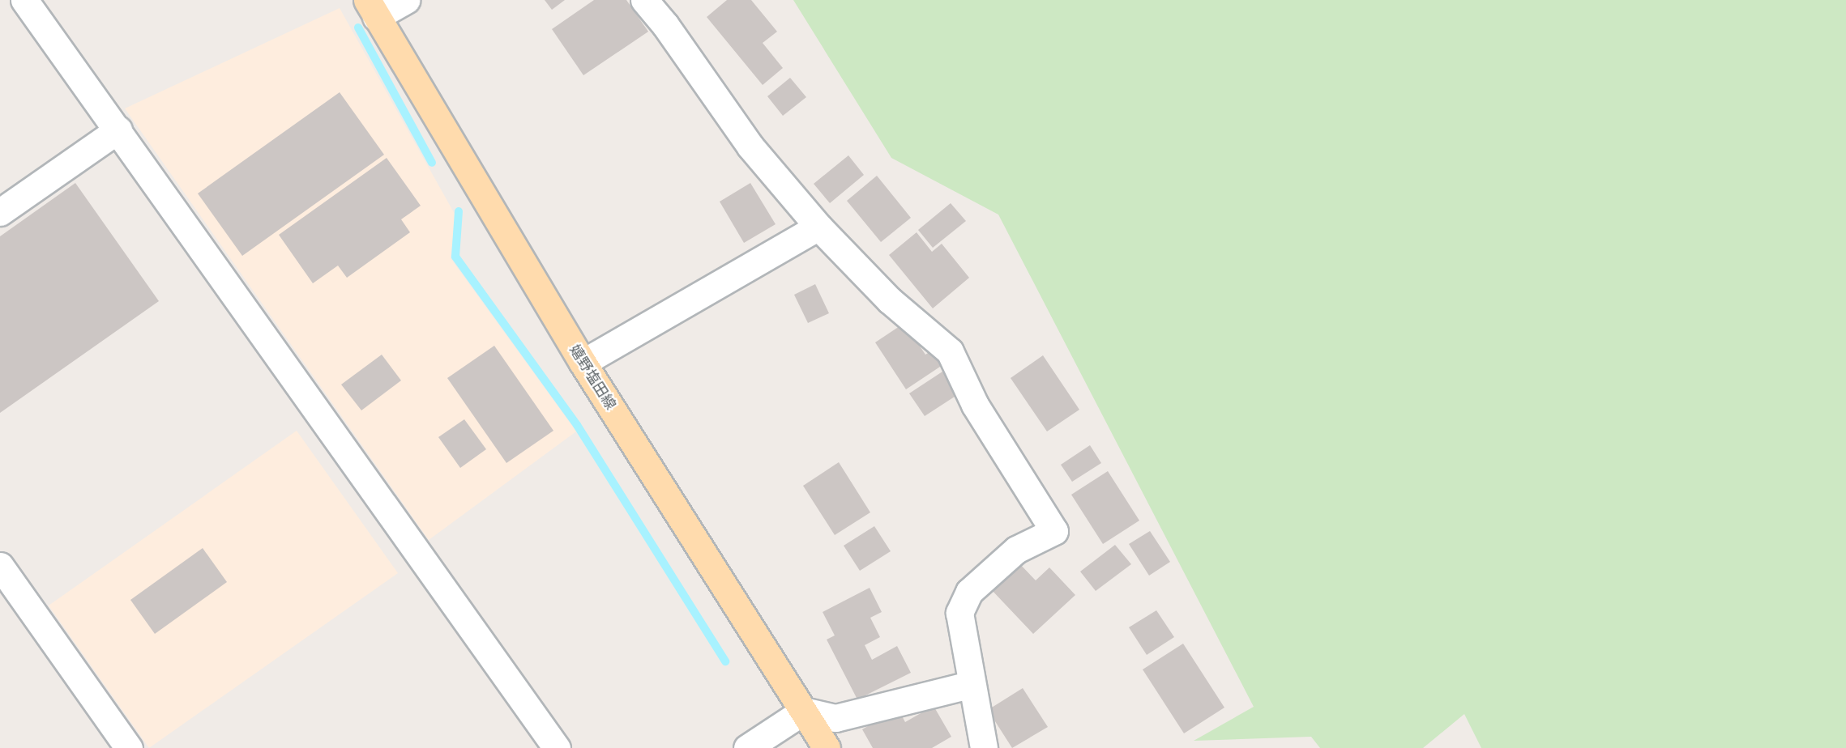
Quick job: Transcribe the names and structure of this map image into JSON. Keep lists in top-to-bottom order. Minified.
{"streets":{"main road":["嬉野塩田線"]}}
